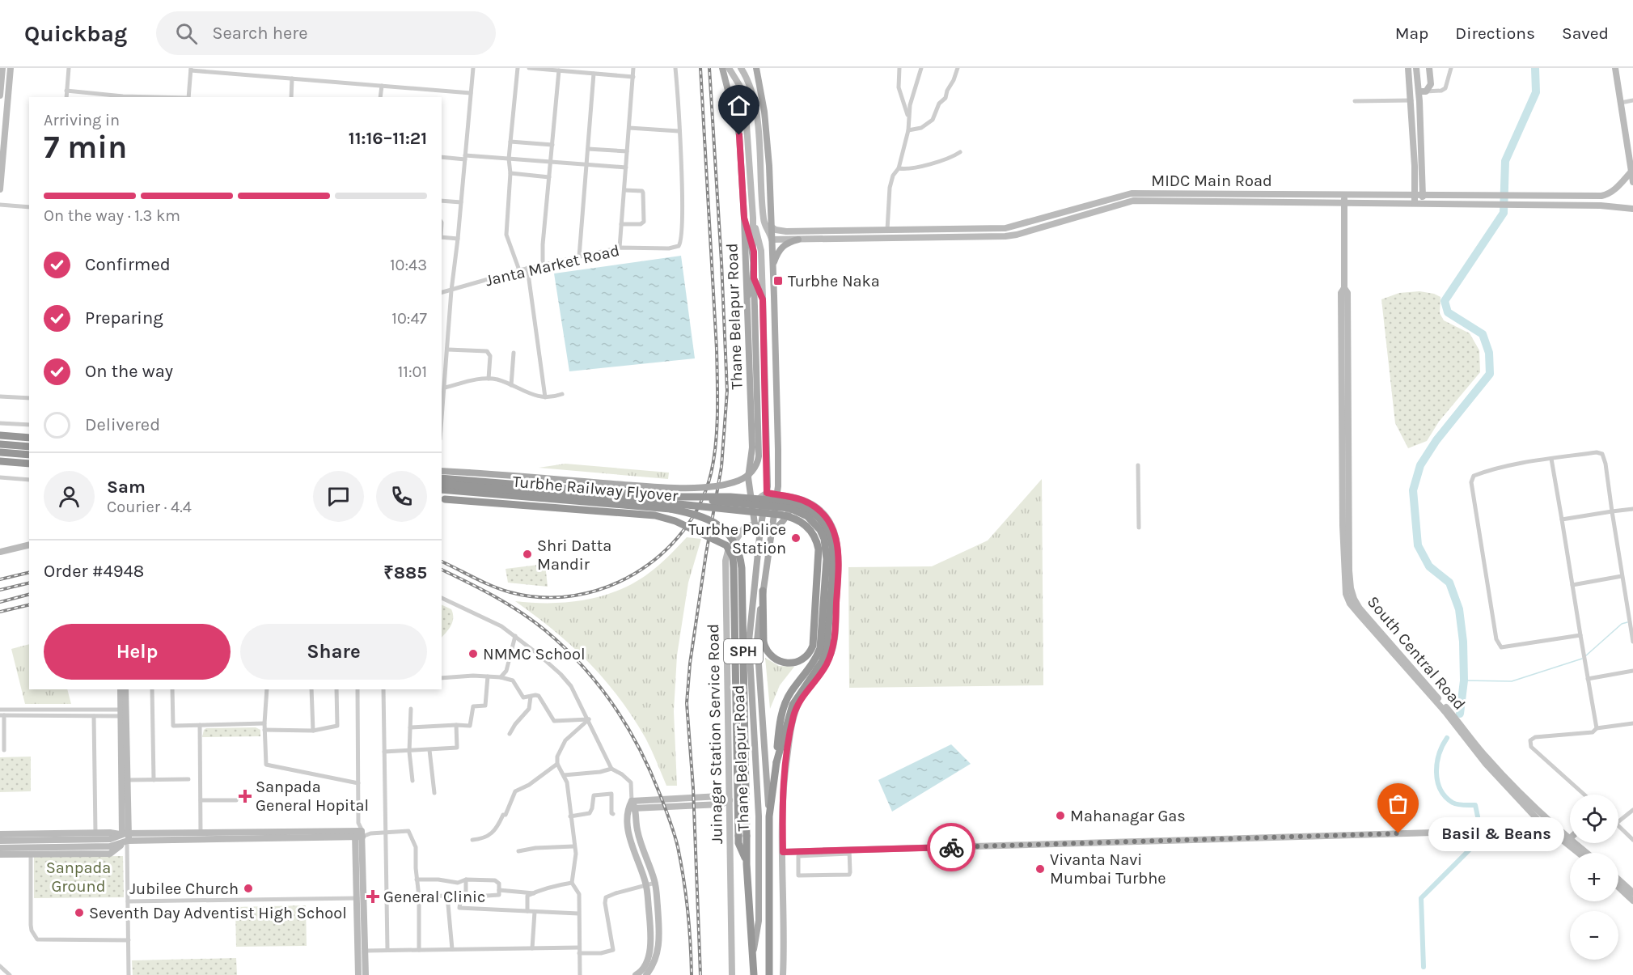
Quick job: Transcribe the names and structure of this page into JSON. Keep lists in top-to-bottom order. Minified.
{"streets":{"highway":["Turbhe Railway Flyover","SPH"],"main road":["Thane Belapur Road"],"street":["MIDC Main Road","Janta Market Road","South Central Road","Juinagar Station Service Road"]},"crossings":[["MIDC Main Road","Thane Belapur Road"],["MIDC Main Road","South Central Road"],["Thane Belapur Road","Turbhe Railway Flyover"],["Thane Belapur Road","SPH"],["Thane Belapur Road","Juinagar Station Service Road"],["Turbhe Railway Flyover","SPH"]],"parks":["Sanpada Ground"],"places":{"transit":["Turbhe Naka"],"other":["Turbhe Police Station","Shri Datta Mandir","NMMC School","Mahanagar Gas","Basil & Beans","Vivanta Navi Mumbai Turbhe","Jubilee Church","Seventh Day Adventist High School"],"health":["Sanpada General Hopital","General Clinic"]},"page":{"header":"Quickbag","search":"Search here","nav":["Map","Directions","Saved"],"heading":["7 min","Arriving in","11:16–11:21"],"panel":["Sam","Courier · 4.4","Order #4948","₹885"],"bar":"On the way · 1.3 km","list":[["Confirmed","10:43"],["Preparing","10:47"],["On the way","11:01"],"Delivered"],"buttons":["Help","Share"],"map_buttons":["+","−"],"bubble":"Basil & Beans"}}
